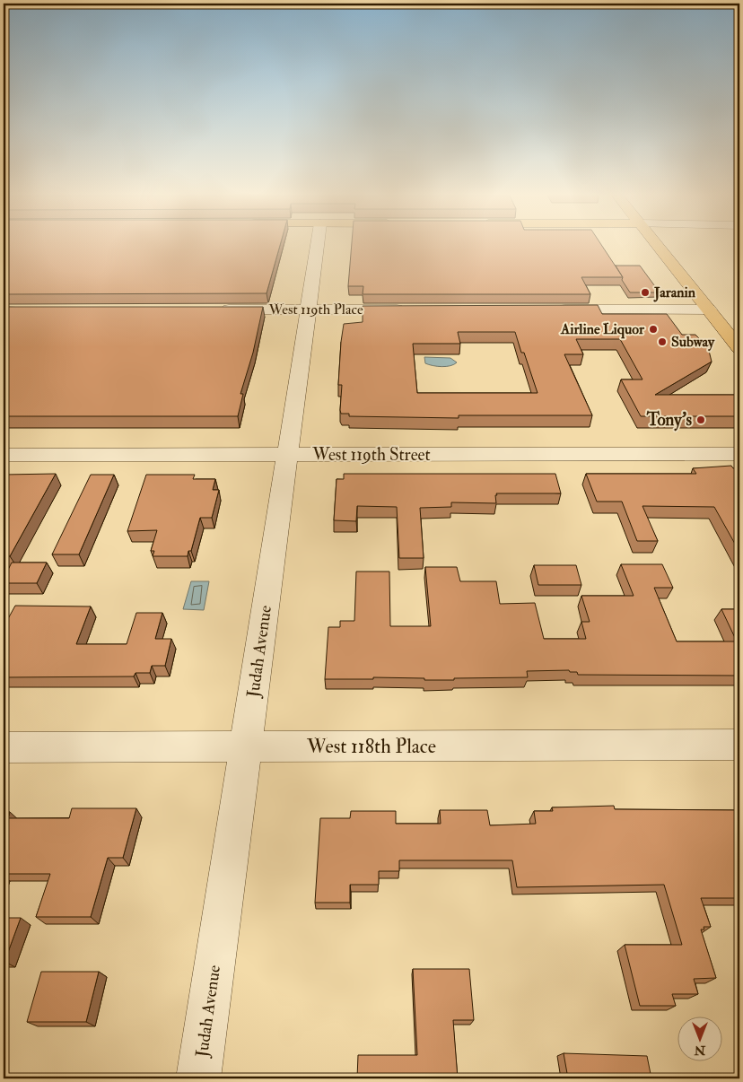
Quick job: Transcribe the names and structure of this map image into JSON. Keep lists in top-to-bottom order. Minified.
{"streets":{"street":["West 119th Place","West 119th Street","Judah Avenue","West 118th Place"]},"crossings":[["West 119th Place","Judah Avenue"],["West 119th Street","Judah Avenue"],["Judah Avenue","West 118th Place"]],"places":["Jaranin","Airline Liquor","Subway","Tony's"],"north":"bottom"}
